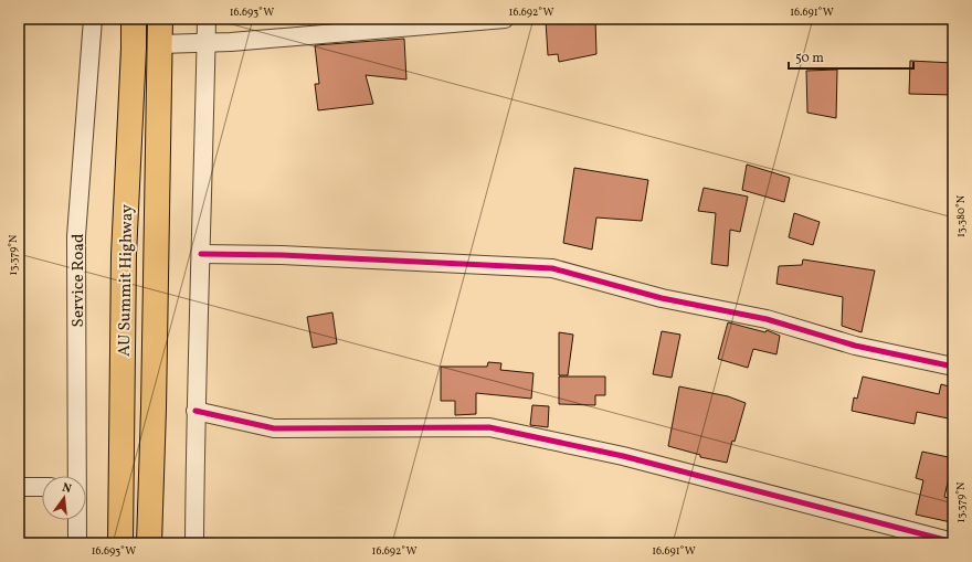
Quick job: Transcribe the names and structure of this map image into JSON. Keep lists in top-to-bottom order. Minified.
{"streets":{"main road":["AU Summit Highway"],"street":["Service Road"]},"scale_bar":"50 m","north":"top","coordinates":["16.693°W","16.692°W","16.691°W","13.380°N","13.379°N"]}
